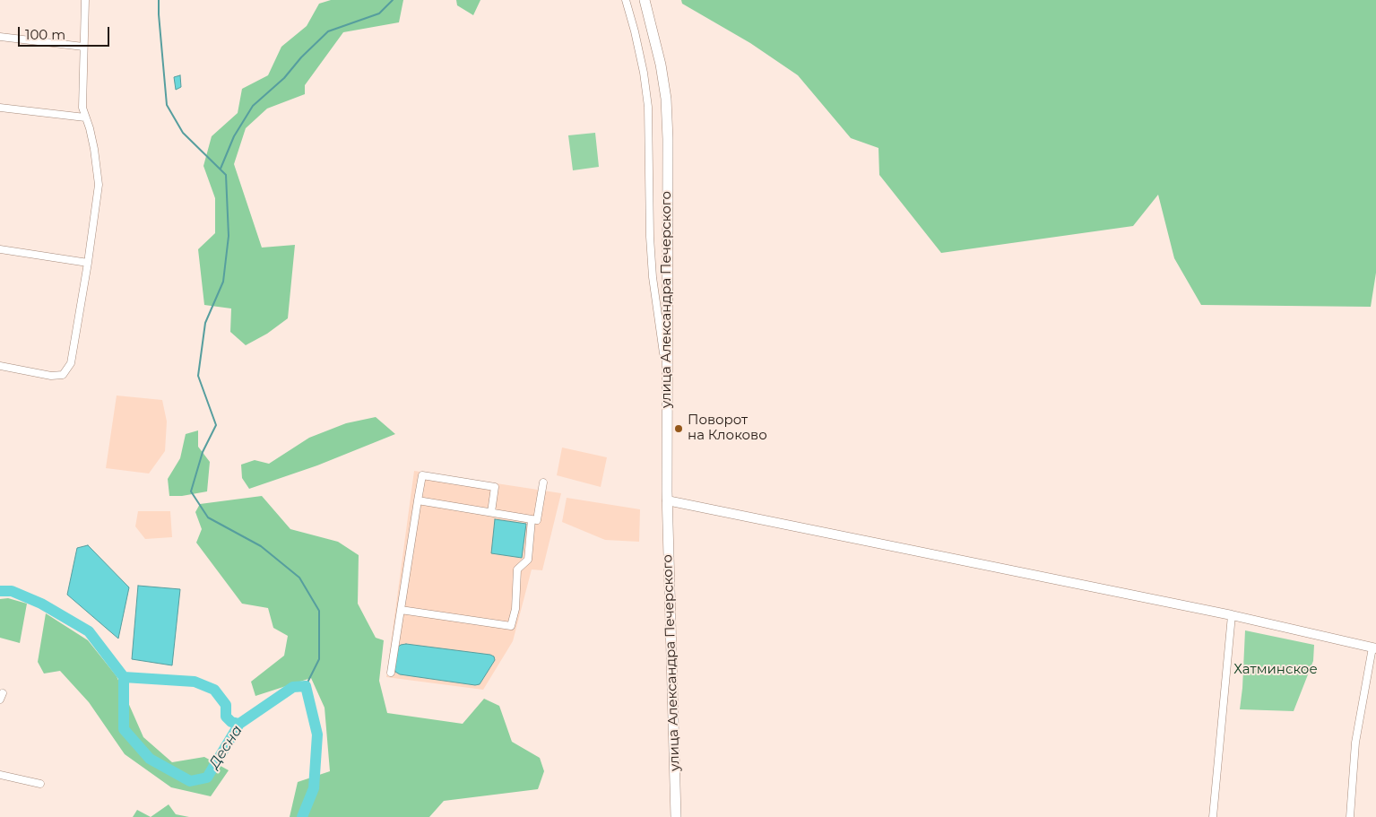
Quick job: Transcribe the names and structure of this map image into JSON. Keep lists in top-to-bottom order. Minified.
{"streets":{"main road":["улица Александра Печерского"]},"water":["Десна"],"parks":["Хатминское"],"places":["Поворот на Клоково"],"scale_bar":"100 m"}
